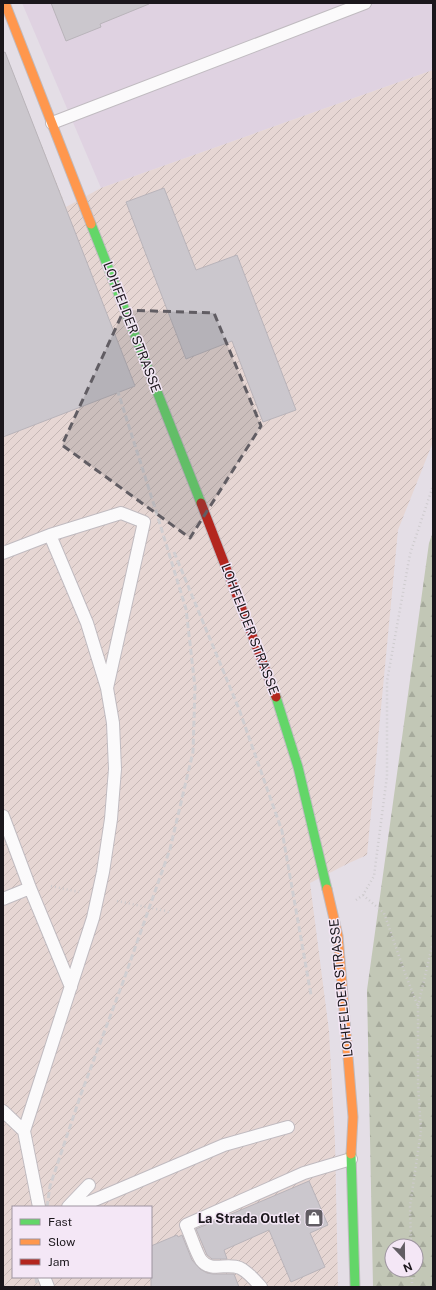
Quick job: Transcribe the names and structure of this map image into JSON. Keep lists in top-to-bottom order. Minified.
{"streets":{"street":["LOHFELDER STRASSE"]},"places":{"shop":["La Strada Outlet"]},"legend":["Fast","Slow","Jam"],"north":"bottom"}
